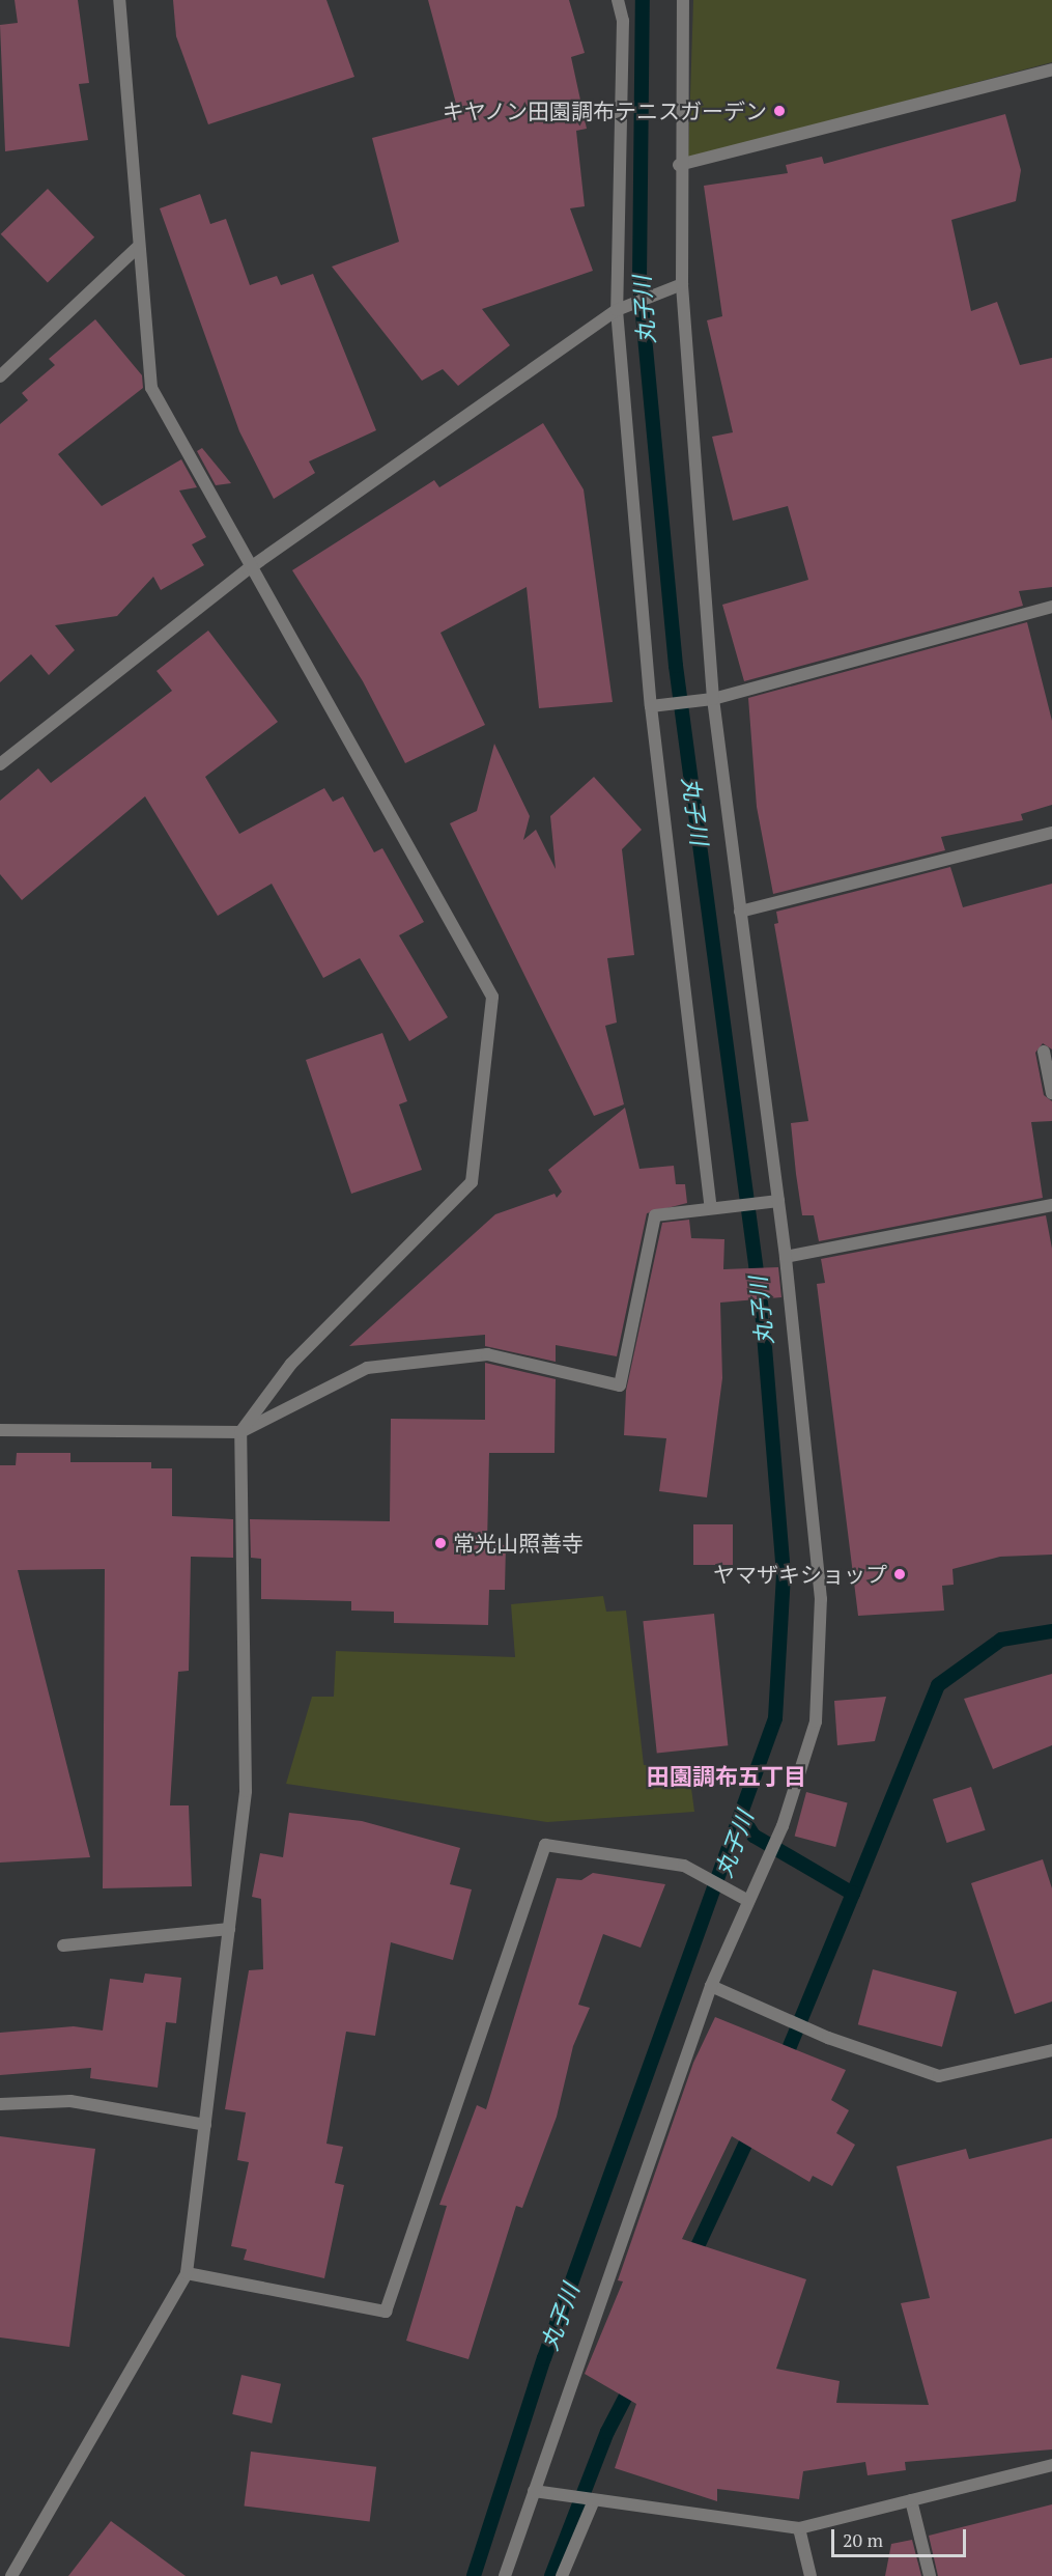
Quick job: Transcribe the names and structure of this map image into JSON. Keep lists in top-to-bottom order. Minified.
{"districts":["田園調布五丁目"],"water":["丸子川"],"places":["キヤノン田園調布テニスガーデン","常光山照善寺","ヤマザキショップ"],"scale_bar":"20 m"}
